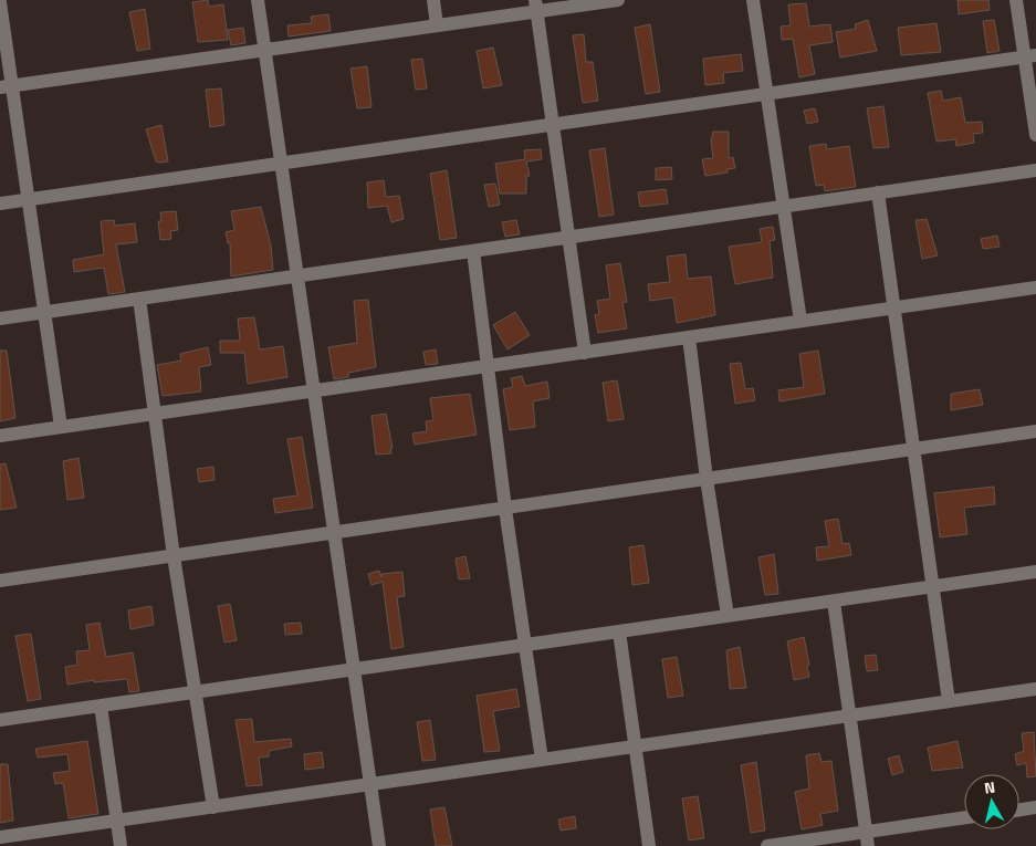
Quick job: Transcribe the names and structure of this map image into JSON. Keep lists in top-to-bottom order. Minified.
{"north":"top"}
